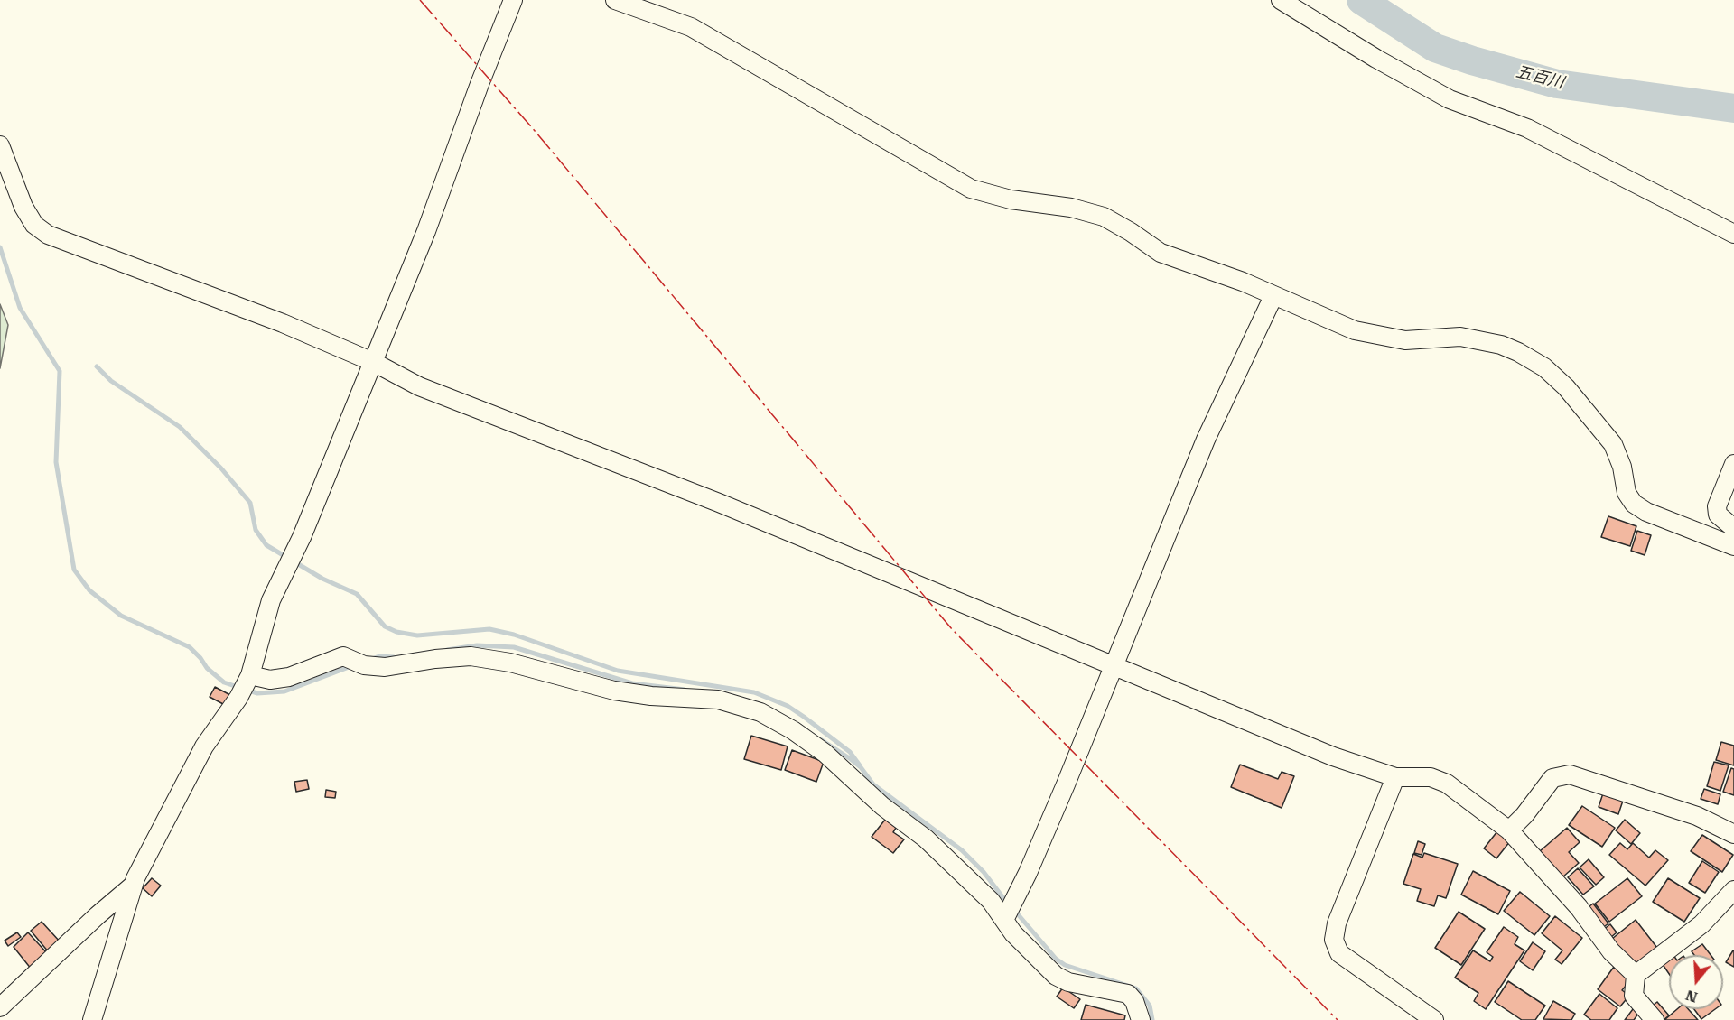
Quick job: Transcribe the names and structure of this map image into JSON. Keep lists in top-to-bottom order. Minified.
{"water":["五百川"],"north":"bottom"}
